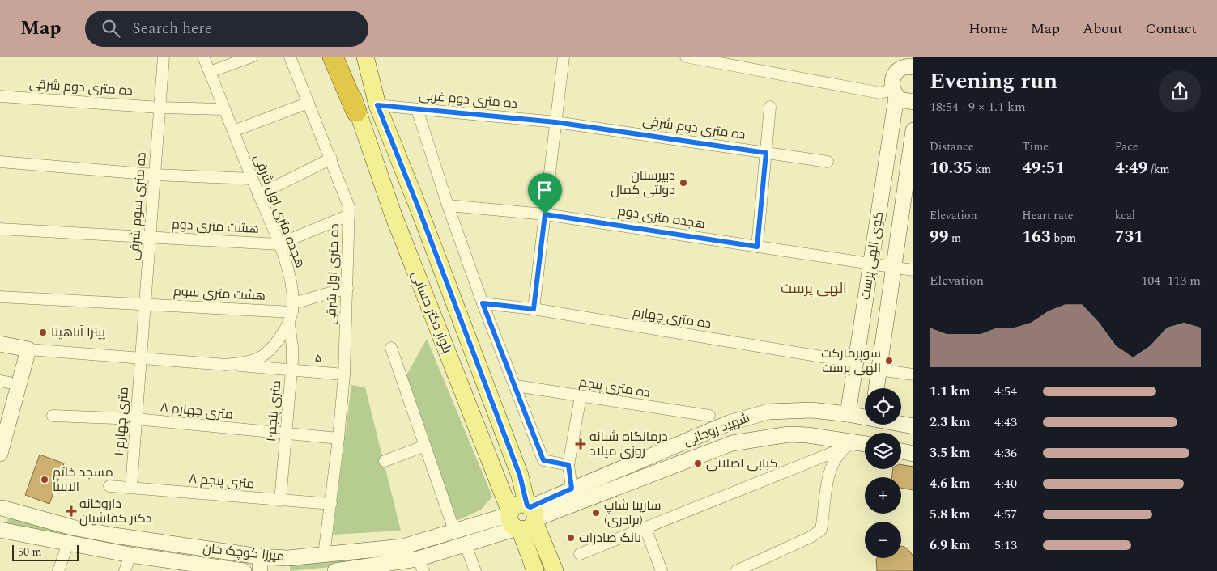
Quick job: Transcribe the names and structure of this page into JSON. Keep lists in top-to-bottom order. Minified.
{"streets":{"main road":["کوی الهی پرست","بلوار دکتر حسابی","شهید روحانی","میرزا کوچک خان"],"street":["ده متری دوم شرقی","ده متری دوم غربی","ده متری سوم شرقی","هجده متری اول شرقی","هجده متری دوم","هشت متری دوم","ده متری اول شرقی","هشت متری سوم","ده متری چهارم","۵","ده متری پنجم","۸ متری چهارم","۱۰متری پنجم","۱۰متری چهارم","۸ متری پنجم"]},"crossings":[["ده متری دوم شرقی","ده متری دوم غربی"],["ده متری دوم شرقی","ده متری سوم شرقی"],["ده متری دوم شرقی","هجده متری اول شرقی"],["ده متری دوم غربی","بلوار دکتر حسابی"],["ده متری سوم شرقی","هجده متری اول شرقی"],["ده متری سوم شرقی","هشت متری دوم"],["ده متری سوم شرقی","هشت متری سوم"],["ده متری سوم شرقی","۱۰متری چهارم"],["هجده متری اول شرقی","هشت متری دوم"],["هجده متری اول شرقی","هشت متری سوم"],["هجده متری اول شرقی","۵"],["هجده متری اول شرقی","۱۰متری پنجم"],["هجده متری اول شرقی","۱۰متری چهارم"],["هجده متری دوم","کوی الهی پرست"],["کوی الهی پرست","ده متری چهارم"],["کوی الهی پرست","شهید روحانی"],["ده متری اول شرقی","هشت متری سوم"],["ده متری اول شرقی","۵"],["ده متری اول شرقی","۸ متری چهارم"],["ده متری اول شرقی","۸ متری پنجم"],["ده متری اول شرقی","میرزا کوچک خان"],["بلوار دکتر حسابی","شهید روحانی"],["بلوار دکتر حسابی","میرزا کوچک خان"],["۵","۱۰متری پنجم"],["۸ متری چهارم","۱۰متری پنجم"],["۸ متری چهارم","۱۰متری چهارم"],["۱۰متری پنجم","۸ متری پنجم"],["۱۰متری چهارم","۸ متری پنجم"],["شهید روحانی","میرزا کوچک خان"]],"districts":["الهی پرست"],"places":{"other":["دبیرستان دولتی کمال","پیتزا آناهیتا","سوپرمارکت الهی پرست","کبابی اصلانی","مسجد خاتم الانبیا","سارینا شاپ (برادری)","بانک صادرات"],"health":["درمانگاه شبانه روزی میلاد","داروخانه دکتر کفاشیان"]},"scale_bar":"50 m","page":{"header":"Map","search":"Search here","nav":["Home","Map","About","Contact"],"heading":["Evening run","18:54 · 9 × 1.1 km"],"stats":[["Distance","10.35 km"],["Time","49:51"],["Pace","4:49 /km"],["Elevation","99 m"],["Heart rate","163 bpm"],["kcal","731"]],"chart":["Elevation","104–113 m"],"list":[{"name":"1.1 km","note":"4:54"},{"name":"2.3 km","note":"4:43"},{"name":"3.5 km","note":"4:36"},{"name":"4.6 km","note":"4:40"},{"name":"5.8 km","note":"4:57"},{"name":"6.9 km","note":"5:13"}],"map_buttons":["+","−"],"scale":"50 m"}}
